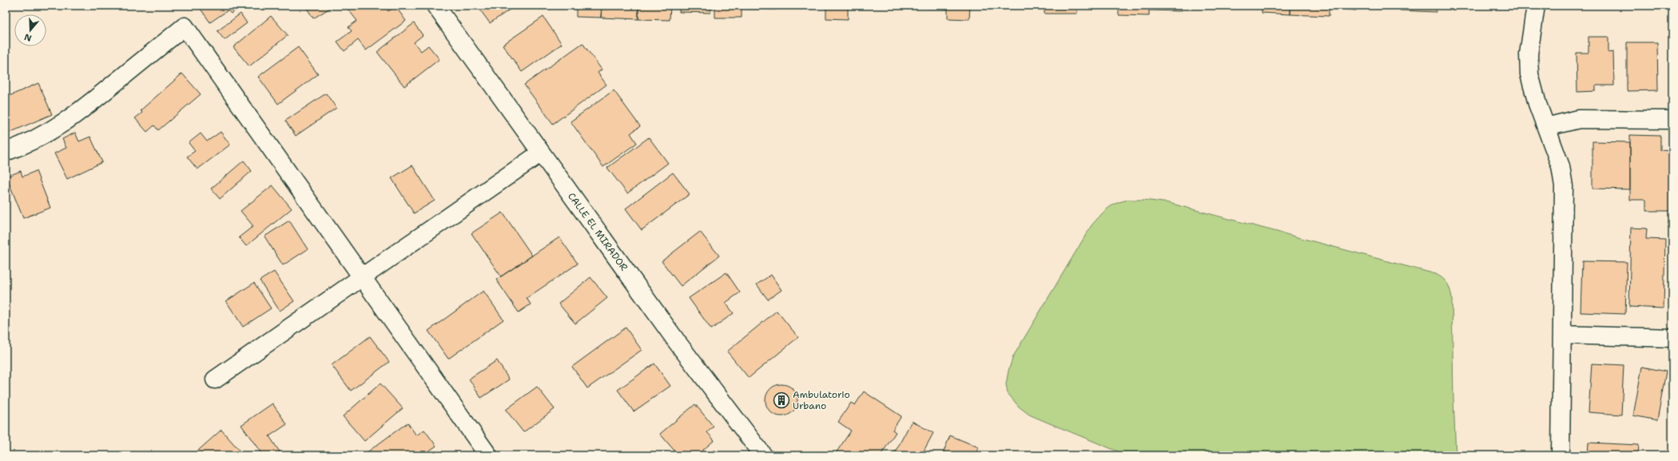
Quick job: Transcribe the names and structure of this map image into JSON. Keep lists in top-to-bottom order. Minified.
{"streets":{"street":["CALLE EL MIRADOR"]},"places":{"building":["Ambulatorio Urbano"]},"north":"bottom"}
